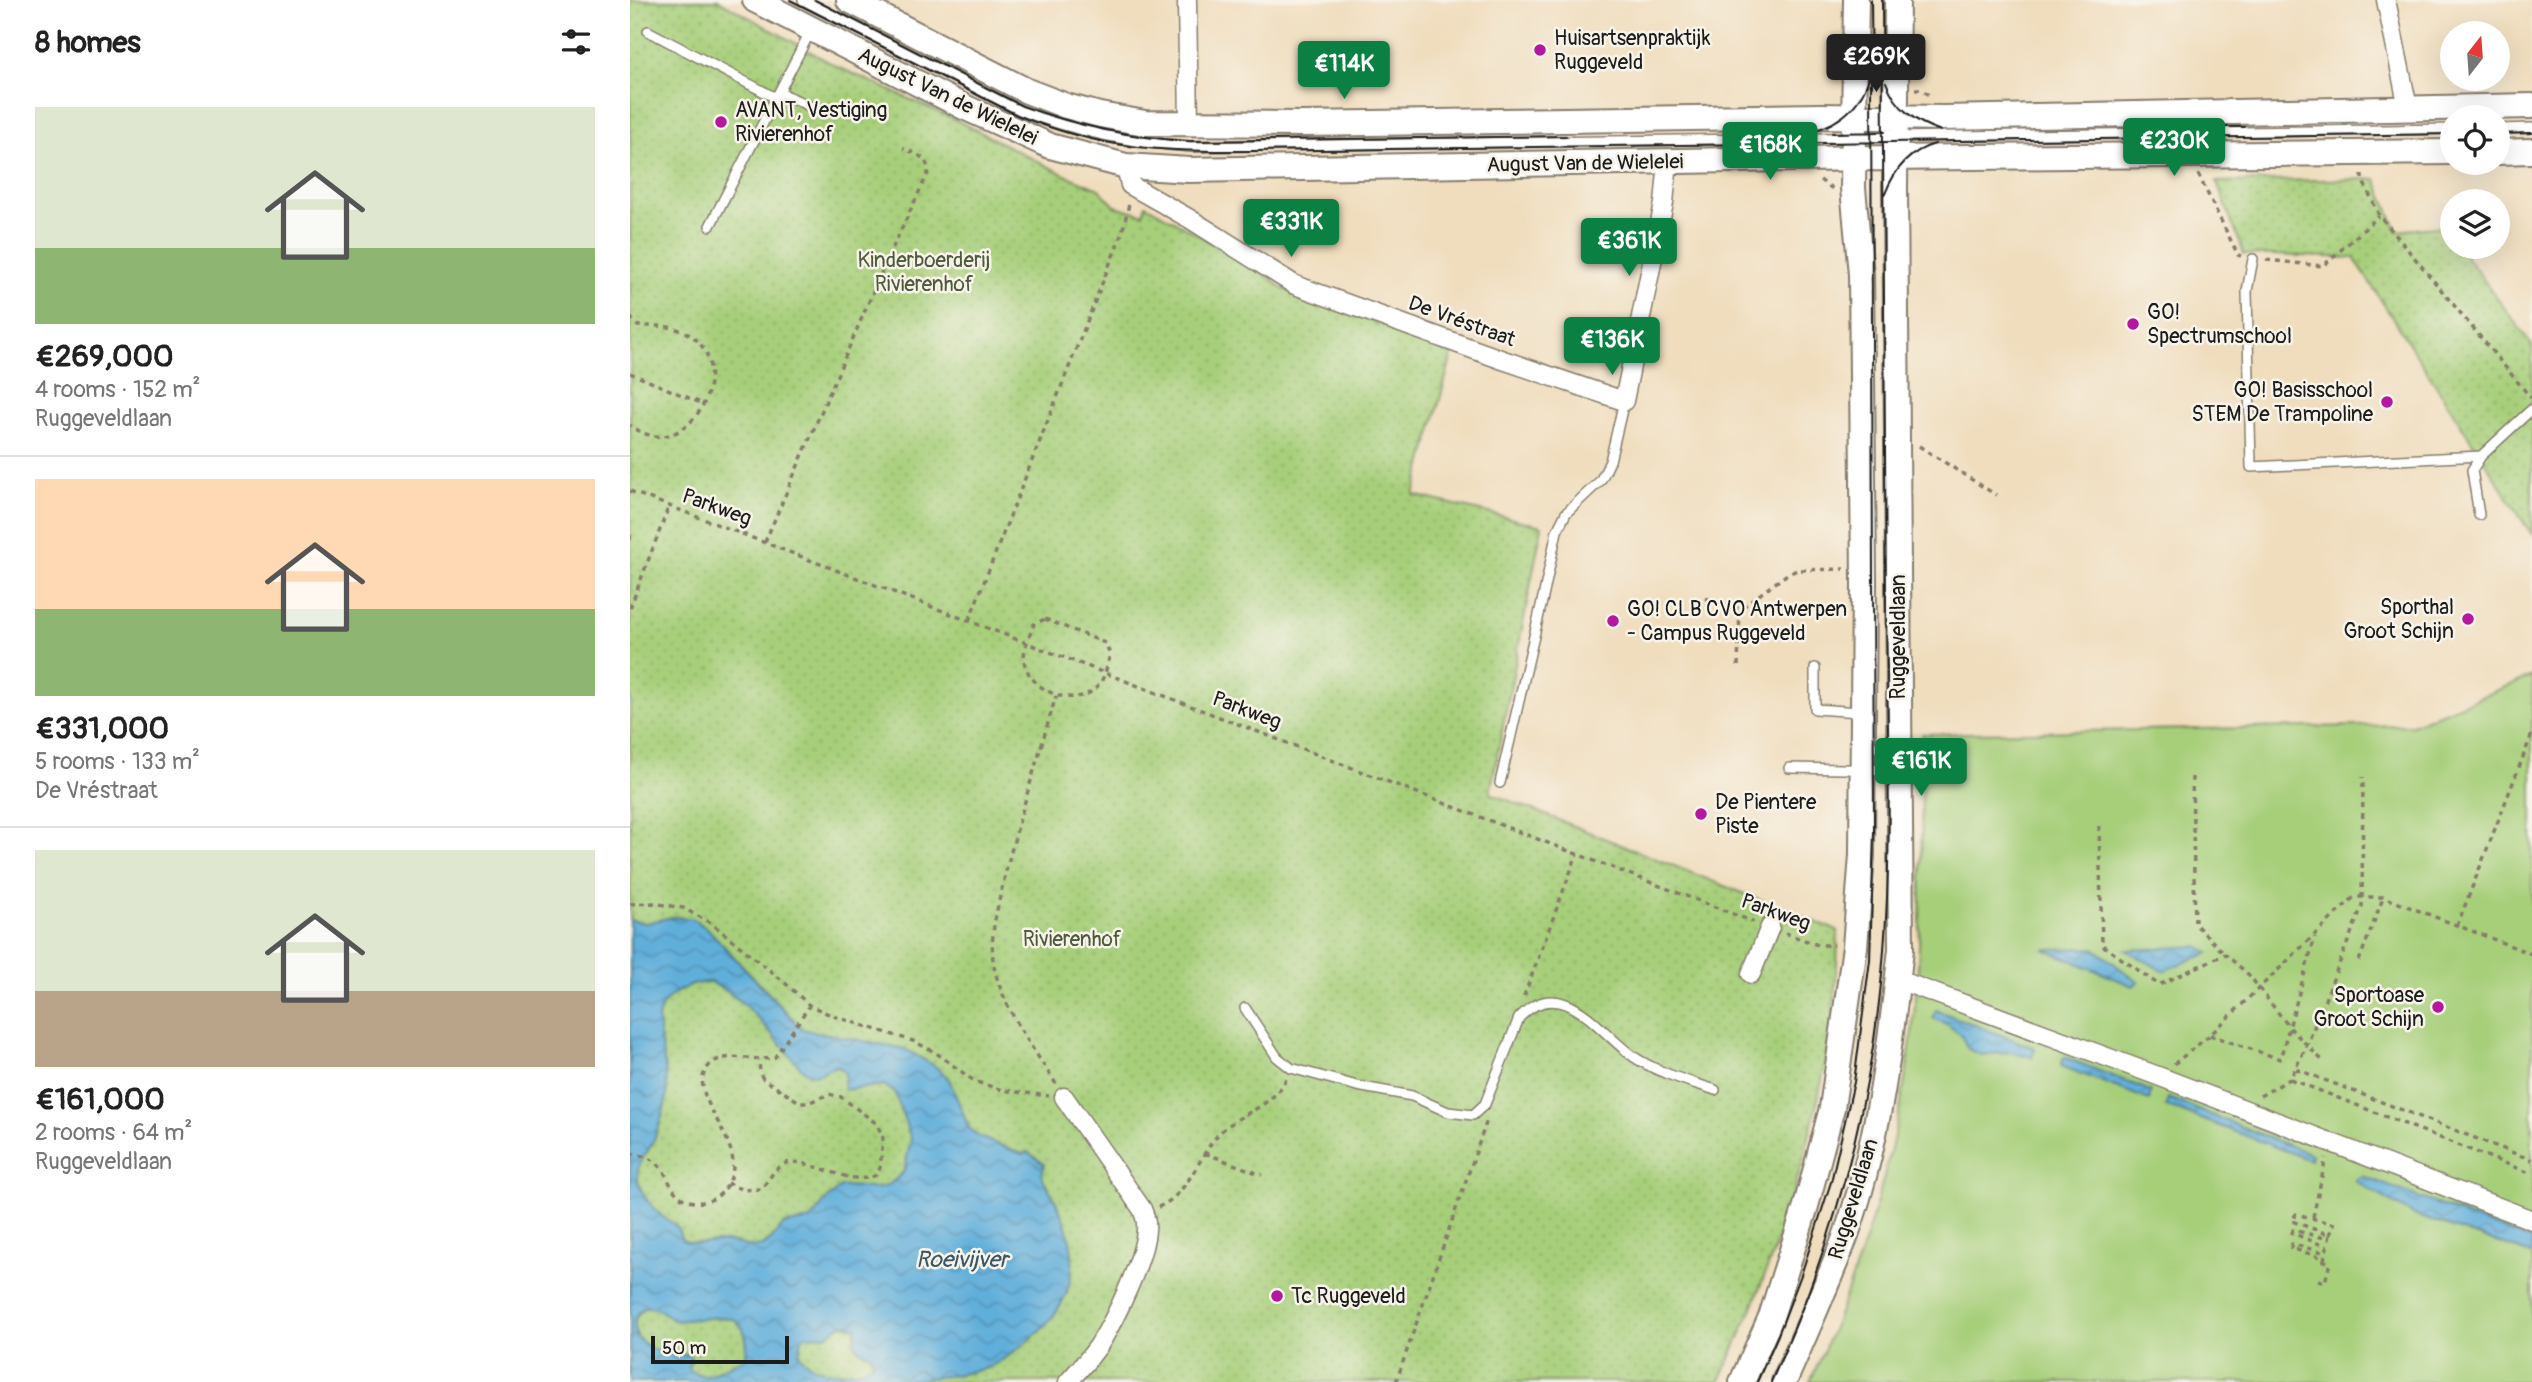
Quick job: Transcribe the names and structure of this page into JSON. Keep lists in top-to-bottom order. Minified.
{"streets":{"main road":["August Van de Wielelei","Ruggeveldlaan"],"street":["De Vréstraat"],"path":["Parkweg"]},"crossings":[["August Van de Wielelei","De Vréstraat"],["August Van de Wielelei","Ruggeveldlaan"],["Parkweg","Ruggeveldlaan"]],"water":["Roeivijver"],"parks":["Kinderboerderij Rivierenhof","Rivierenhof"],"places":["Huisartsenpraktijk Ruggeveld","AVANT, Vestiging Rivierenhof","GO! Spectrumschool","GO! Basisschool STEM De Trampoline","Sporthal Groot Schijn","GO! CLB CVO Antwerpen - Campus Ruggeveld","De Pientere Piste","Sportoase Groot Schijn","Tc Ruggeveld"],"scale_bar":"50 m","north":"top","page":{"heading":"8 homes","price":["€269K","€114K","€230K","€168K","€331K","€361K","€136K","€161K"],"list":[{"name":"€269,000","note":"4 rooms · 152 m² · Ruggeveldlaan"},{"name":"€331,000","note":"5 rooms · 133 m² · De Vréstraat"},{"name":"€161,000","note":"2 rooms · 64 m² · Ruggeveldlaan"}],"scale":"50 m"}}
